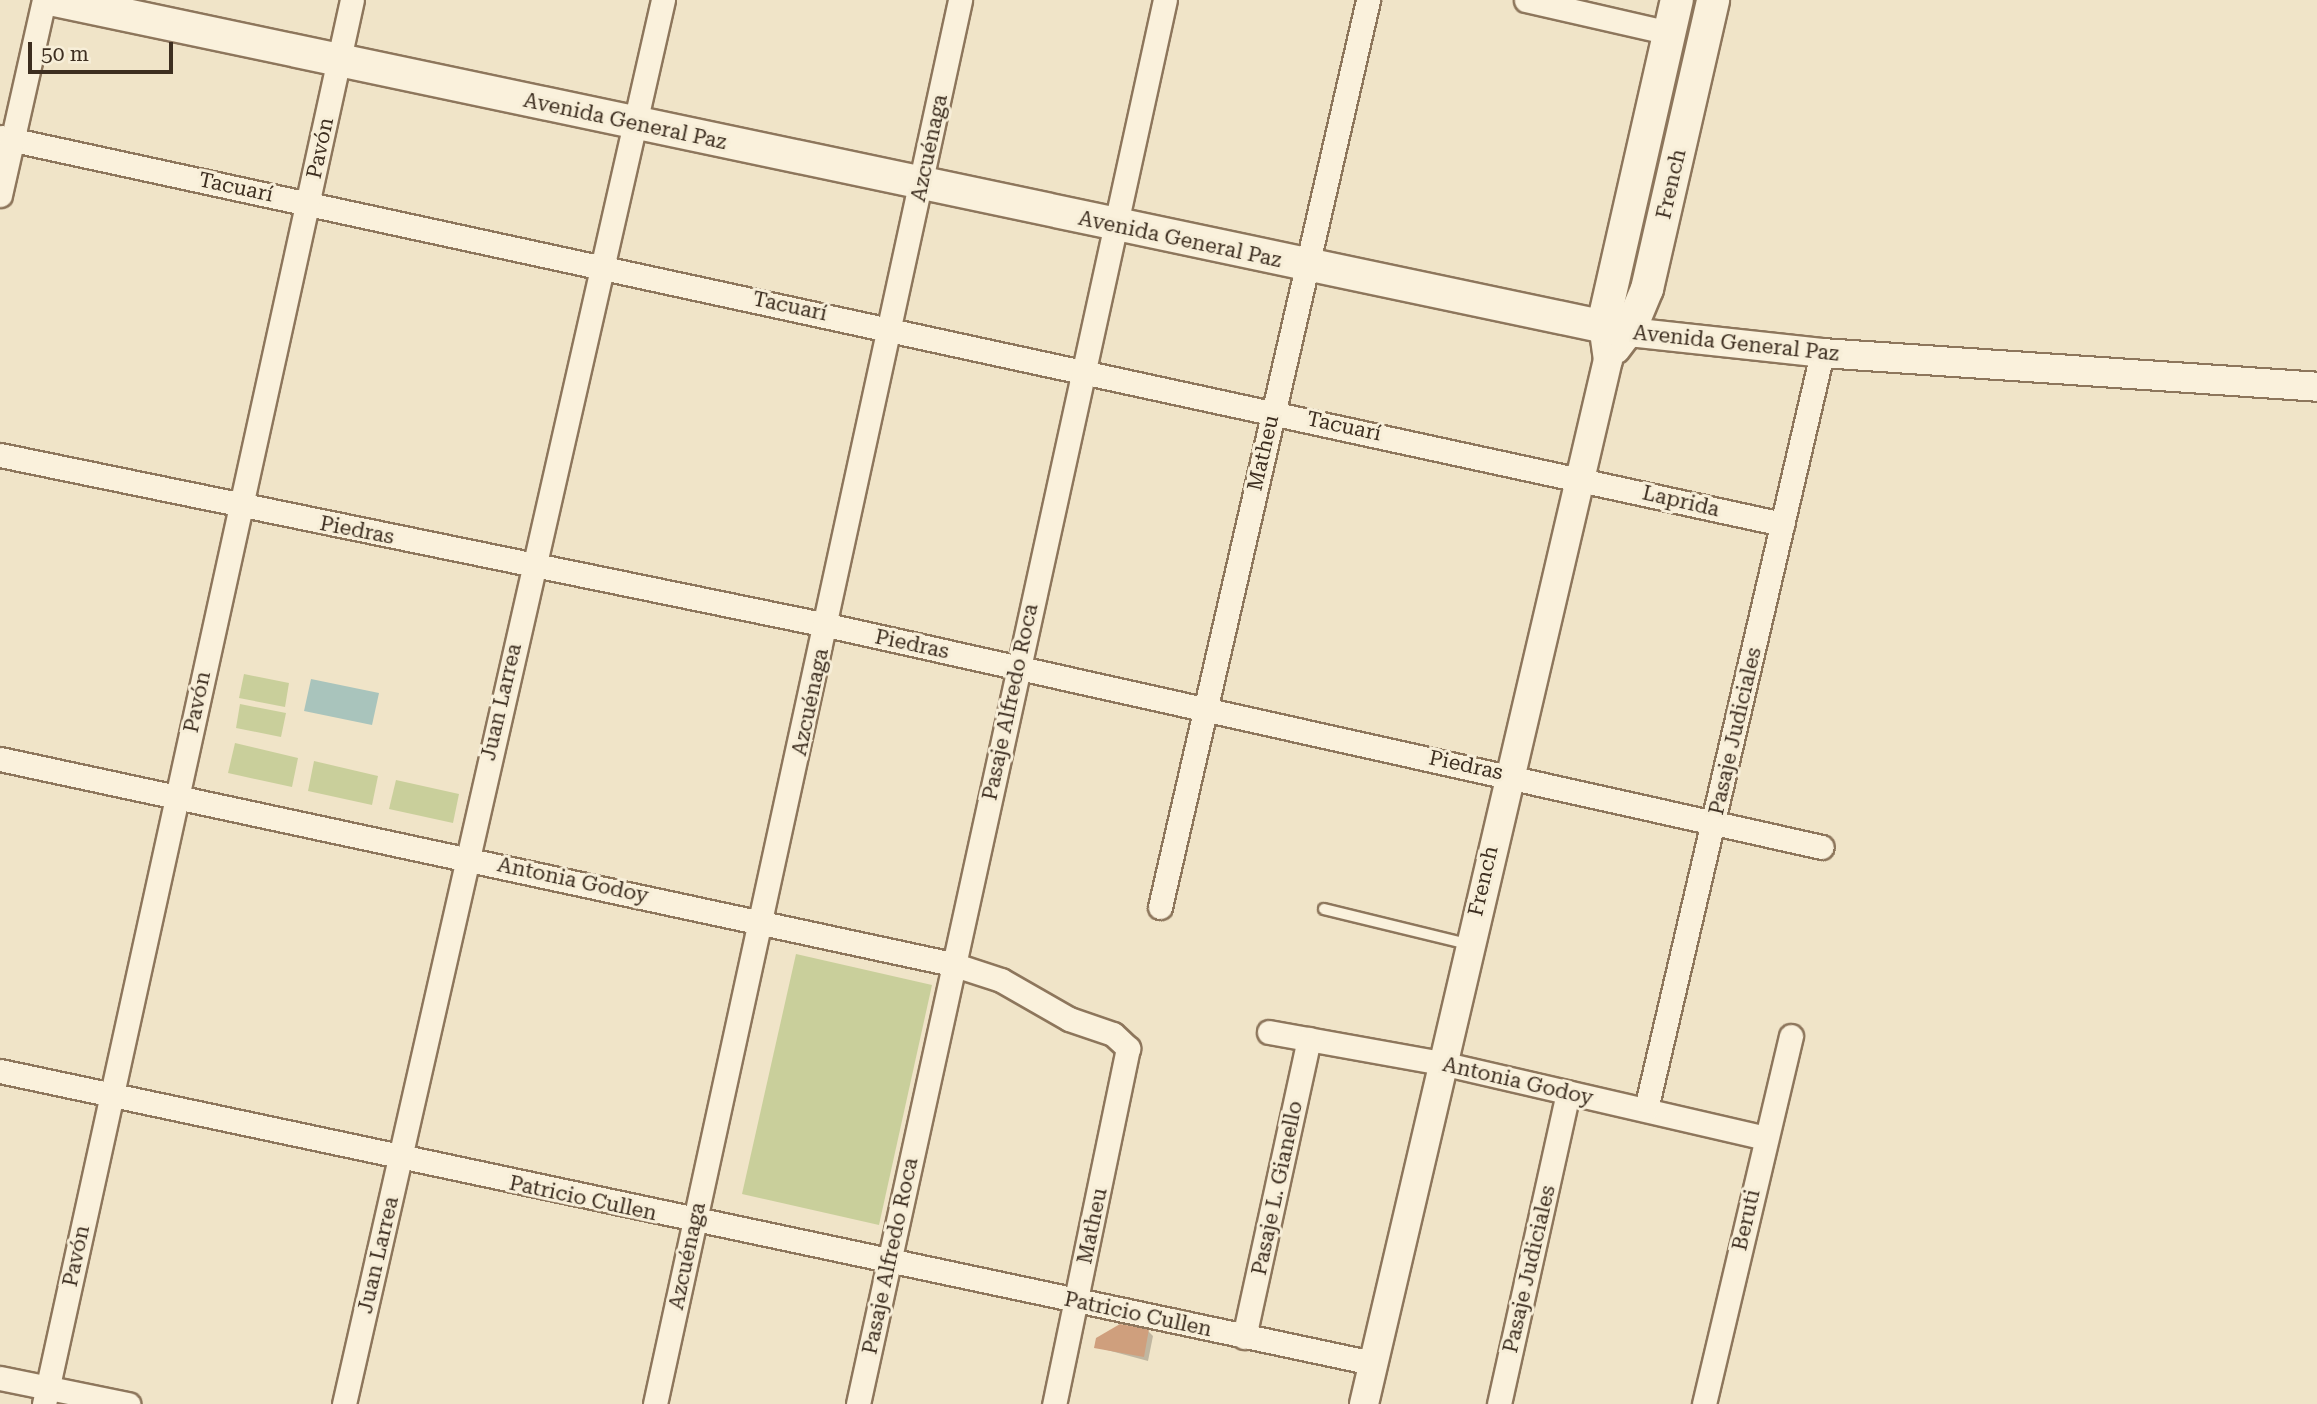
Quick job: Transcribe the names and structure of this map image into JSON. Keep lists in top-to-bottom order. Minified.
{"streets":{"main road":["Avenida General Paz","French"],"street":["Pavón","Azcuénaga","Tacuarí","Matheu","Laprida","Piedras","Juan Larrea","Pasaje Alfredo Roca","Pasaje Judiciales","Antonia Godoy","Pasaje L. Gianello","Patricio Cullen","Beruti"]},"crossings":[["Avenida General Paz","Pavón"],["Avenida General Paz","Azcuénaga"],["Avenida General Paz","French"],["Avenida General Paz","Matheu"],["Avenida General Paz","Juan Larrea"],["Avenida General Paz","Pasaje Alfredo Roca"],["Avenida General Paz","Pasaje Judiciales"],["Pavón","Tacuarí"],["Pavón","Piedras"],["Pavón","Antonia Godoy"],["Pavón","Patricio Cullen"],["Azcuénaga","Tacuarí"],["Azcuénaga","Piedras"],["Azcuénaga","Antonia Godoy"],["Azcuénaga","Patricio Cullen"],["French","Tacuarí"],["French","Laprida"],["French","Piedras"],["French","Antonia Godoy"],["French","Patricio Cullen"],["Tacuarí","Matheu"],["Tacuarí","Laprida"],["Tacuarí","Juan Larrea"],["Tacuarí","Pasaje Alfredo Roca"],["Matheu","Piedras"],["Matheu","Antonia Godoy"],["Matheu","Patricio Cullen"],["Laprida","Pasaje Judiciales"],["Piedras","Juan Larrea"],["Piedras","Pasaje Alfredo Roca"],["Piedras","Pasaje Judiciales"],["Juan Larrea","Antonia Godoy"],["Juan Larrea","Patricio Cullen"],["Pasaje Alfredo Roca","Antonia Godoy"],["Pasaje Alfredo Roca","Patricio Cullen"],["Pasaje Judiciales","Antonia Godoy"],["Antonia Godoy","Pasaje L. Gianello"],["Antonia Godoy","Beruti"],["Pasaje L. Gianello","Patricio Cullen"]],"scale_bar":"50 m"}
